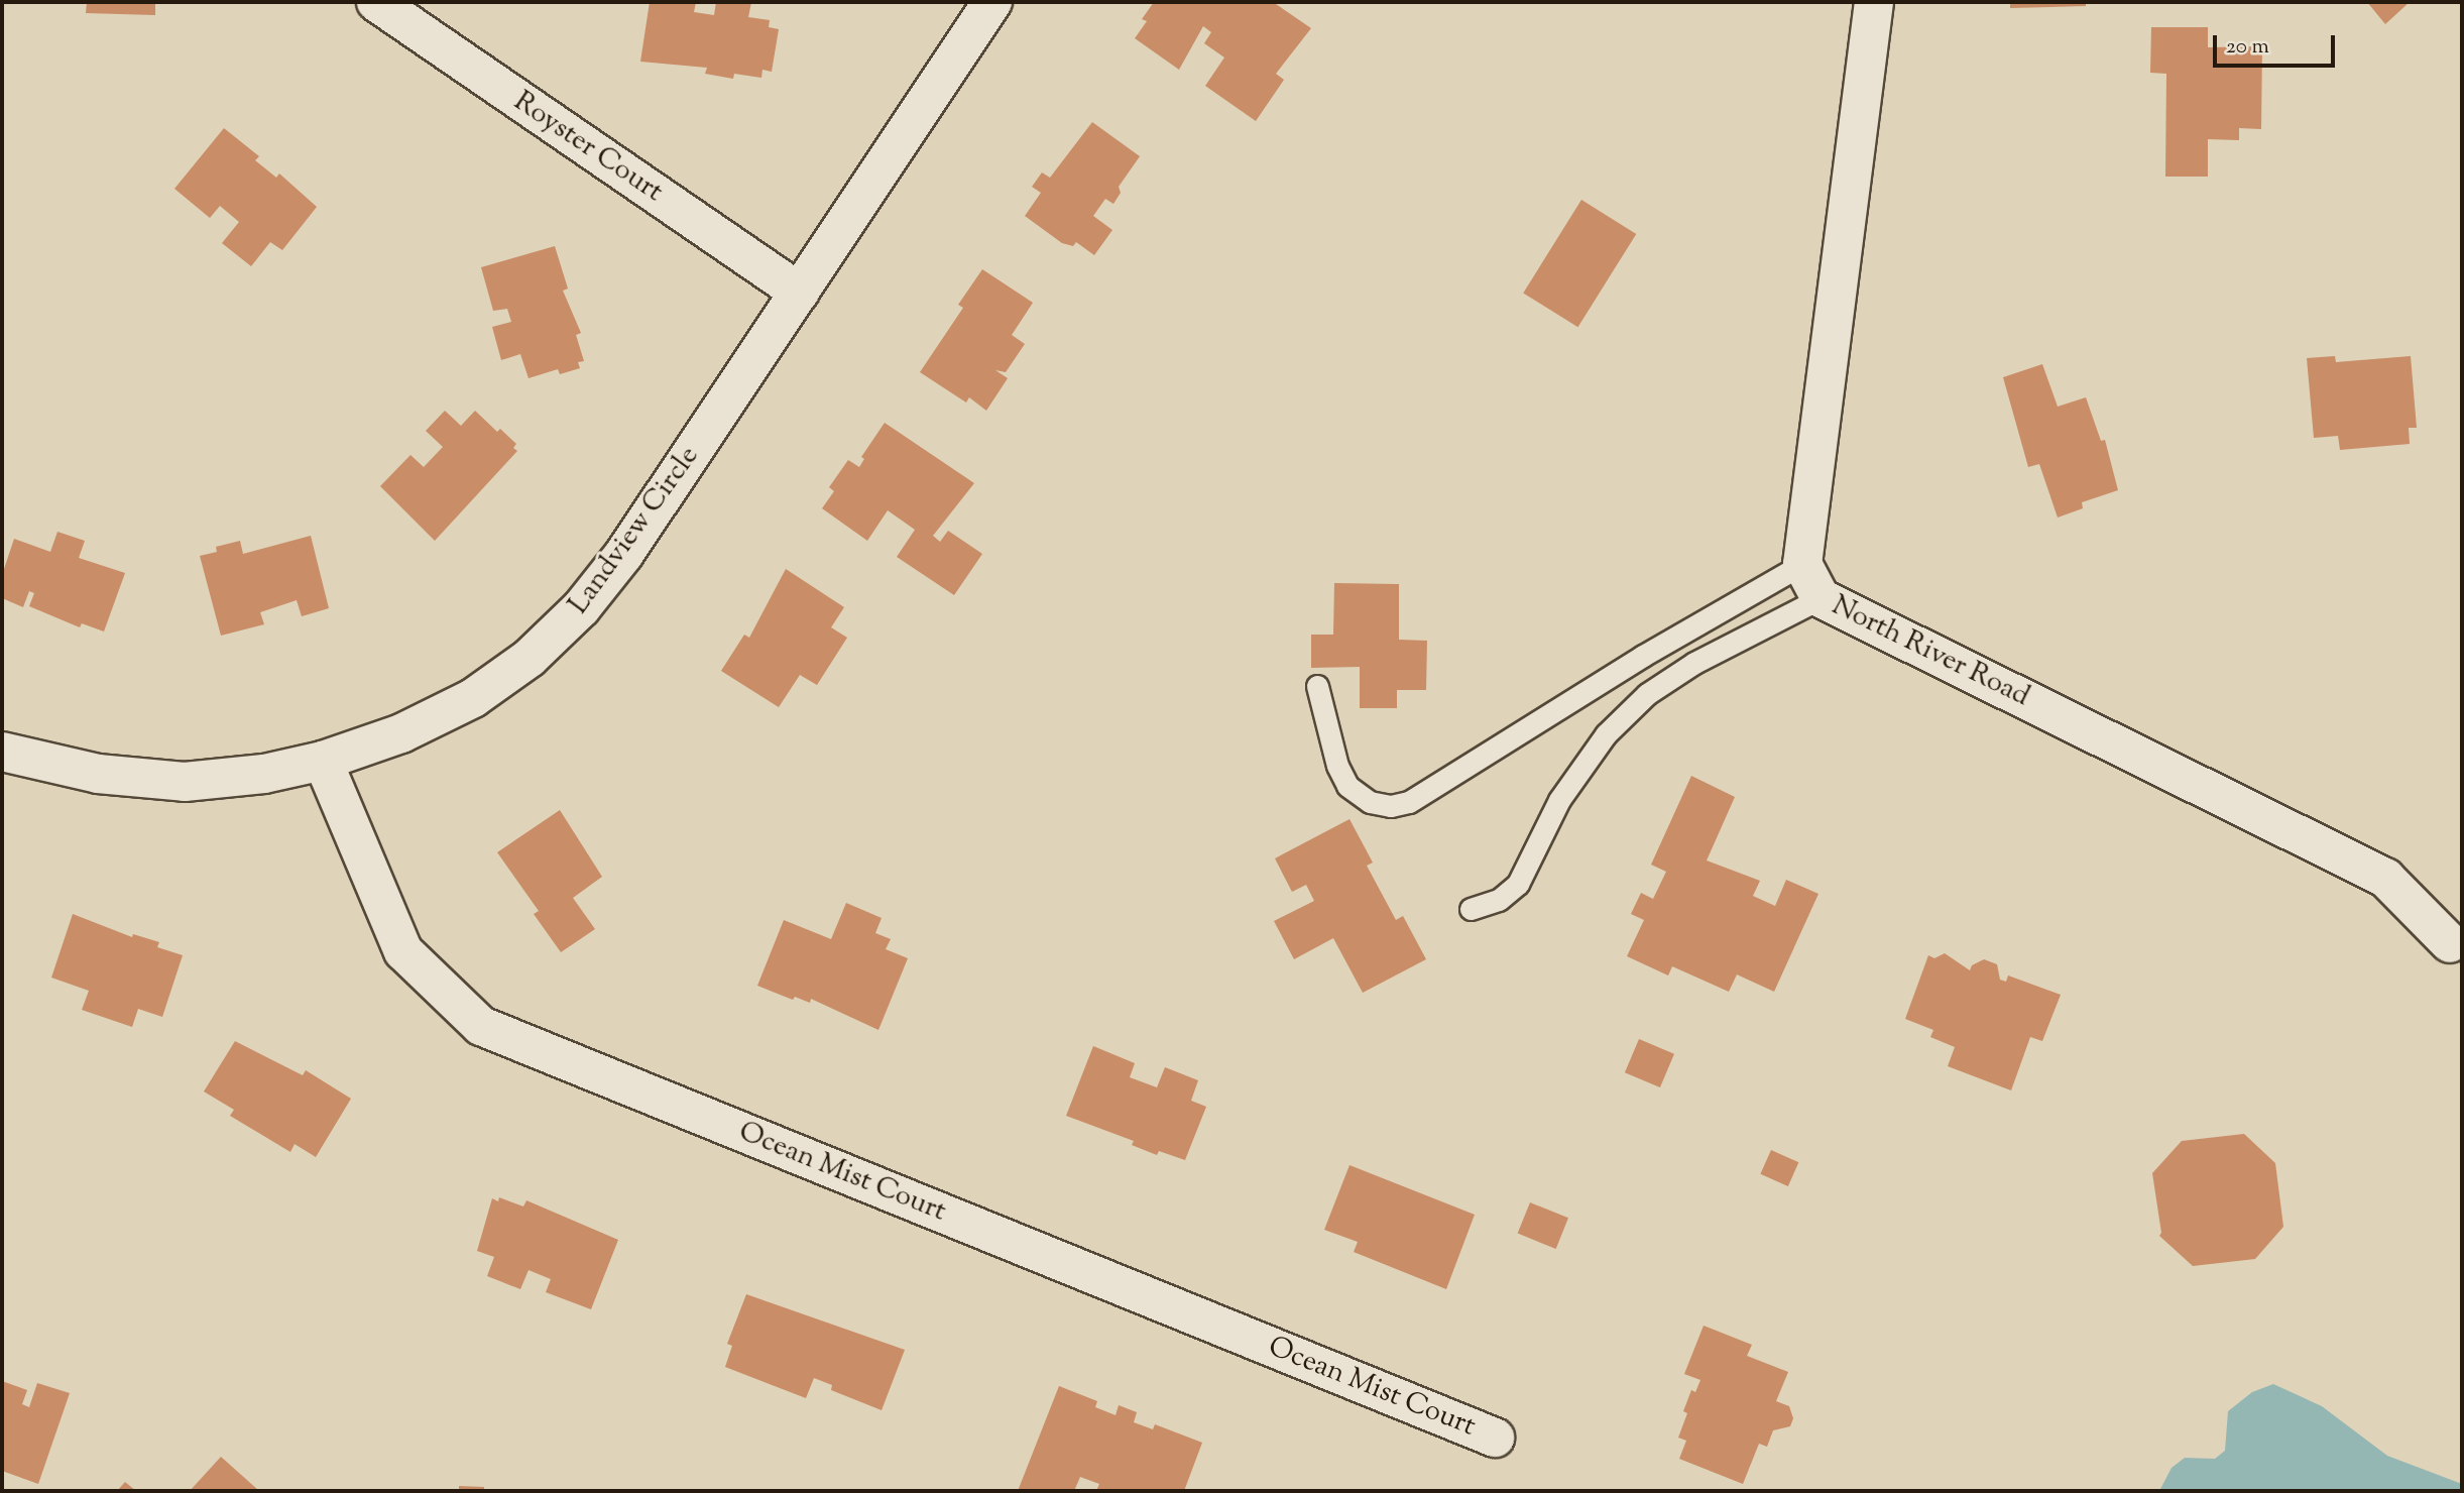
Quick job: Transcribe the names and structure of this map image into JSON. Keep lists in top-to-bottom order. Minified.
{"streets":{"street":["Royster Court","Landview Circle","North River Road","Ocean Mist Court"]},"crossings":[["Royster Court","Landview Circle"],["Landview Circle","Ocean Mist Court"]],"scale_bar":"20 m"}
